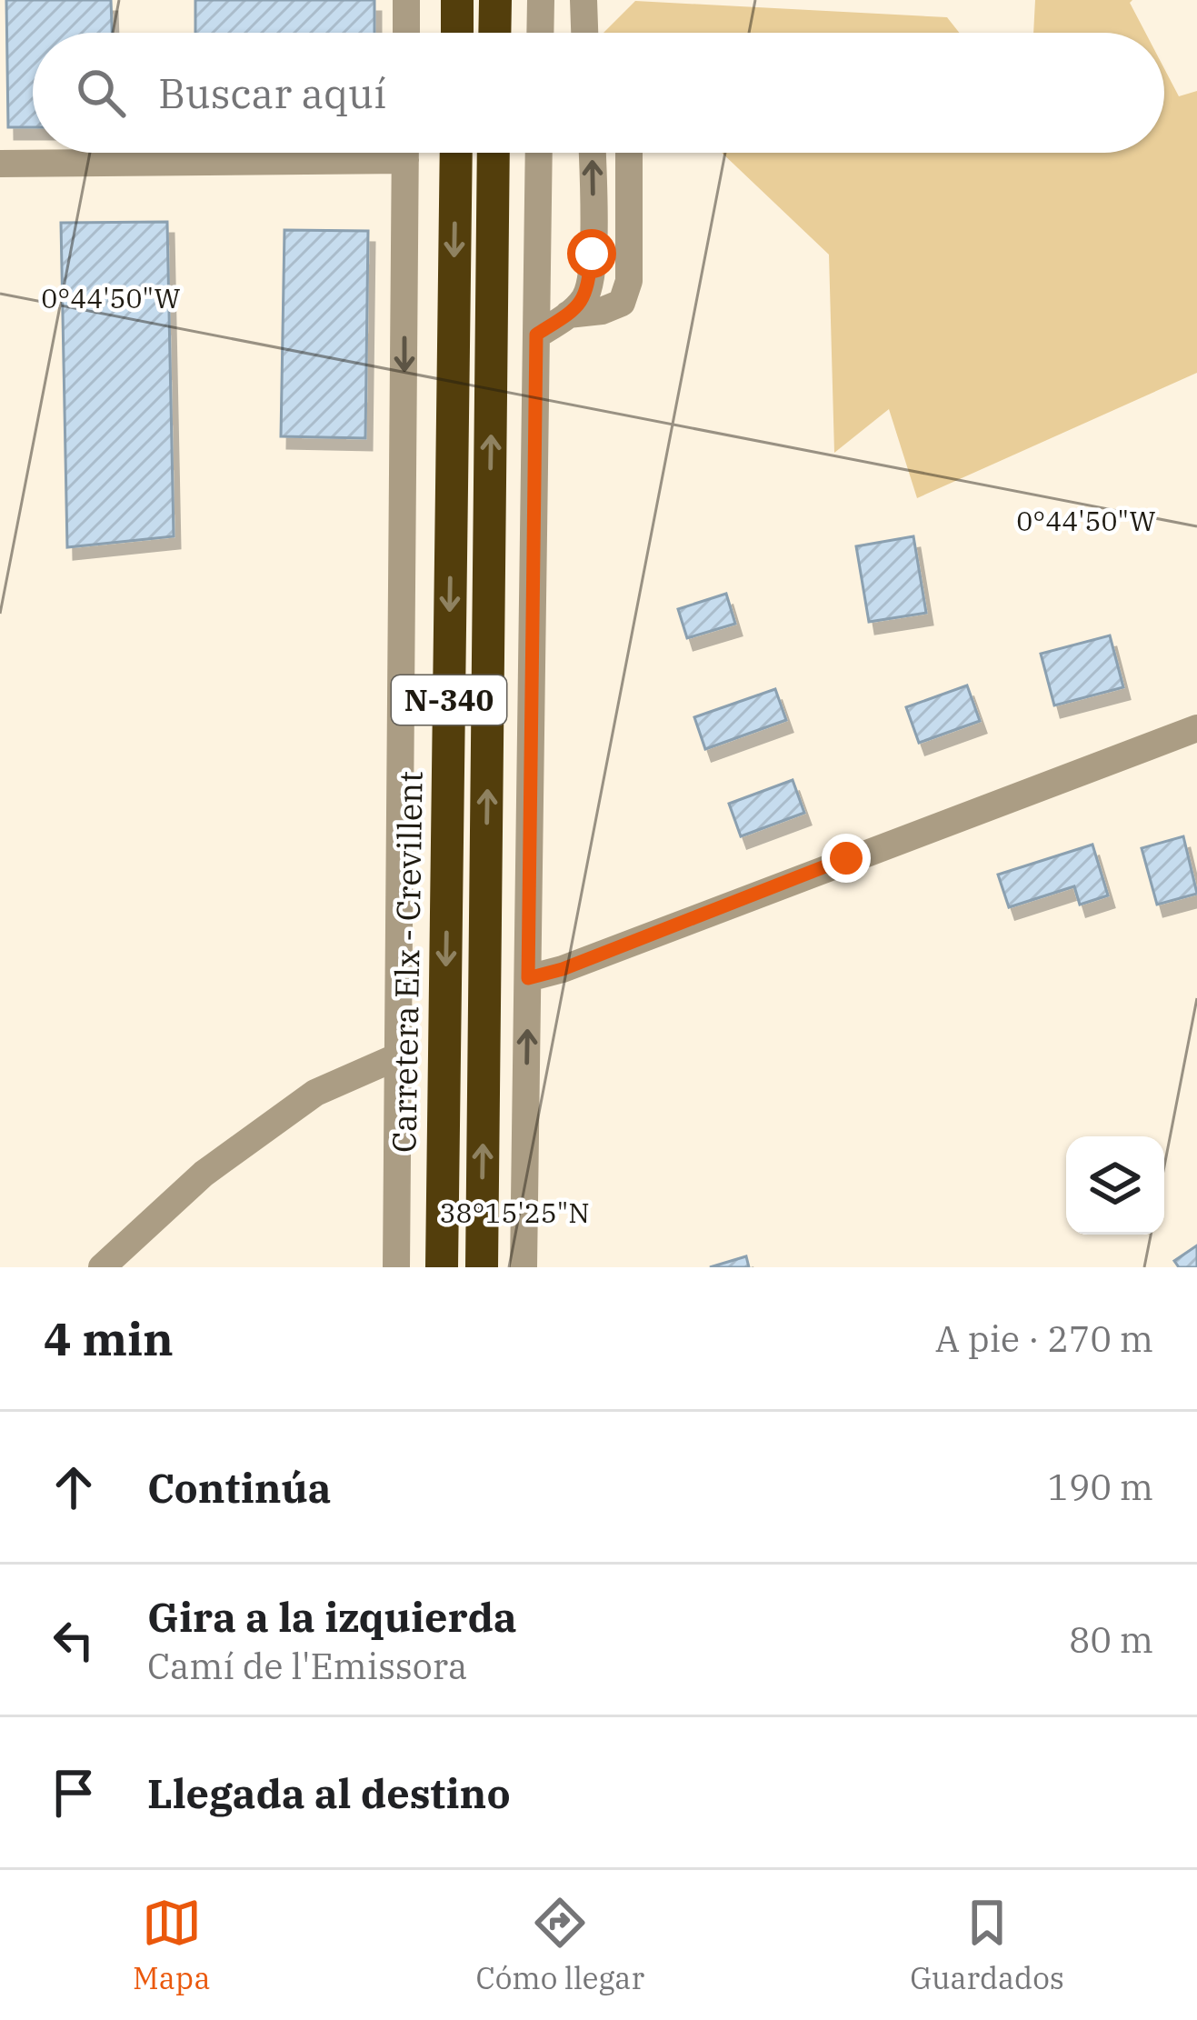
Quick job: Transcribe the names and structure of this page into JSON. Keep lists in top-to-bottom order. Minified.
{"streets":{"highway":["N-340","Carretera Elx - Crevillent"]},"page":{"search":"Buscar aquí","heading":["4 min","A pie · 270 m"],"list":[["Continúa","190 m"],["Gira a la izquierda","Camí de l'Emissora","80 m"],"Llegada al destino"],"nav":["Mapa","Cómo llegar","Guardados"]},"coordinates":["0°44'50\"W","38°15'25\"N"]}
